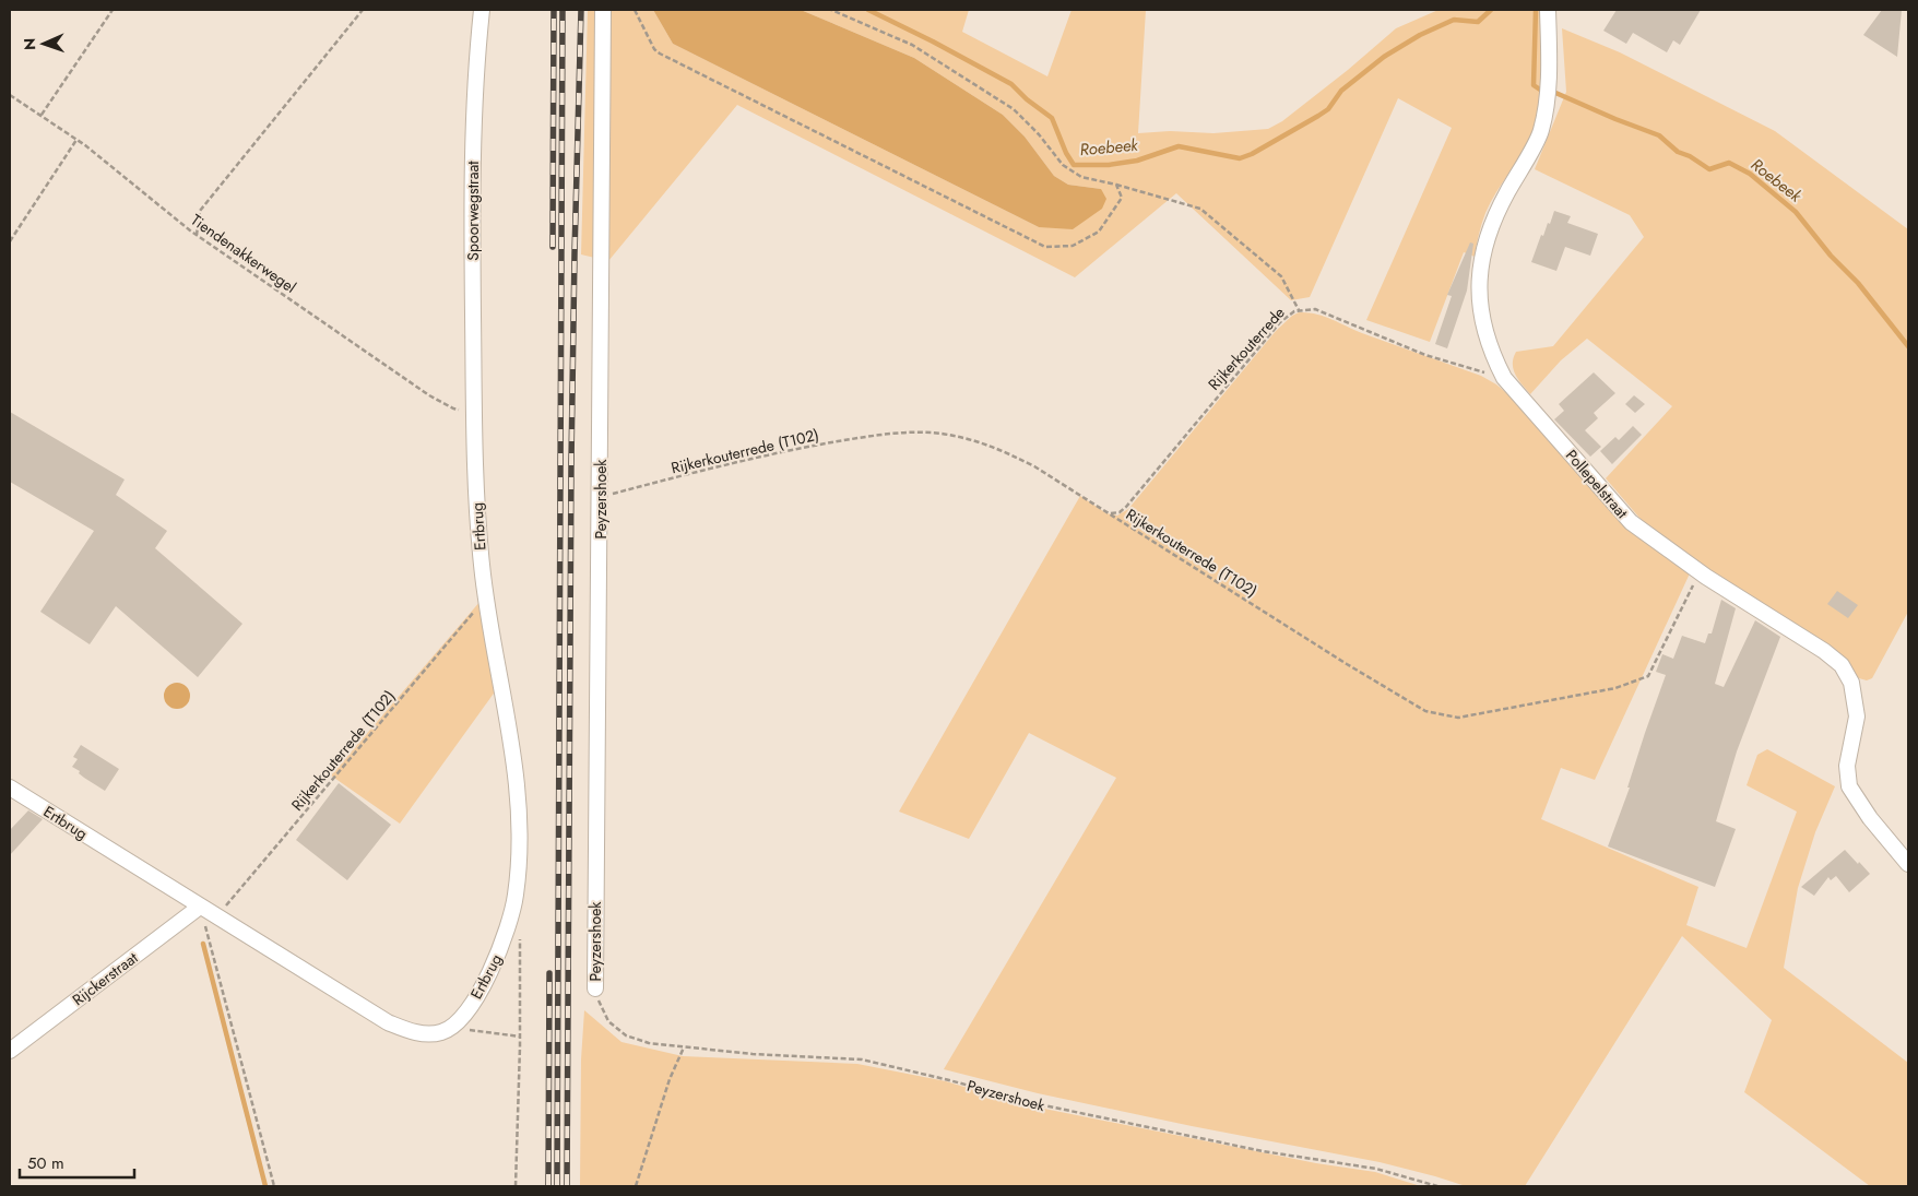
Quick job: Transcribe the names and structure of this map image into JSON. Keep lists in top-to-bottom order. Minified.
{"streets":{"street":["Spoorwegstraat","Pollepelstraat","Peyzershoek","Ertbrug","Rijckerstraat"],"path":["Tiendenakkerwegel","Rijkerkouterrede","Rijkerkouterrede (T102)"]},"crossings":[["Spoorwegstraat","Tiendenakkerwegel"],["Spoorwegstraat","Ertbrug"],["Tiendenakkerwegel","Ertbrug"],["Rijkerkouterrede","Rijkerkouterrede (T102)"],["Rijkerkouterrede","Pollepelstraat"],["Rijkerkouterrede (T102)","Pollepelstraat"],["Rijkerkouterrede (T102)","Peyzershoek"],["Rijkerkouterrede (T102)","Ertbrug"],["Ertbrug","Rijckerstraat"]],"water":["Roebeek"],"scale_bar":"50 m","north":"left"}
